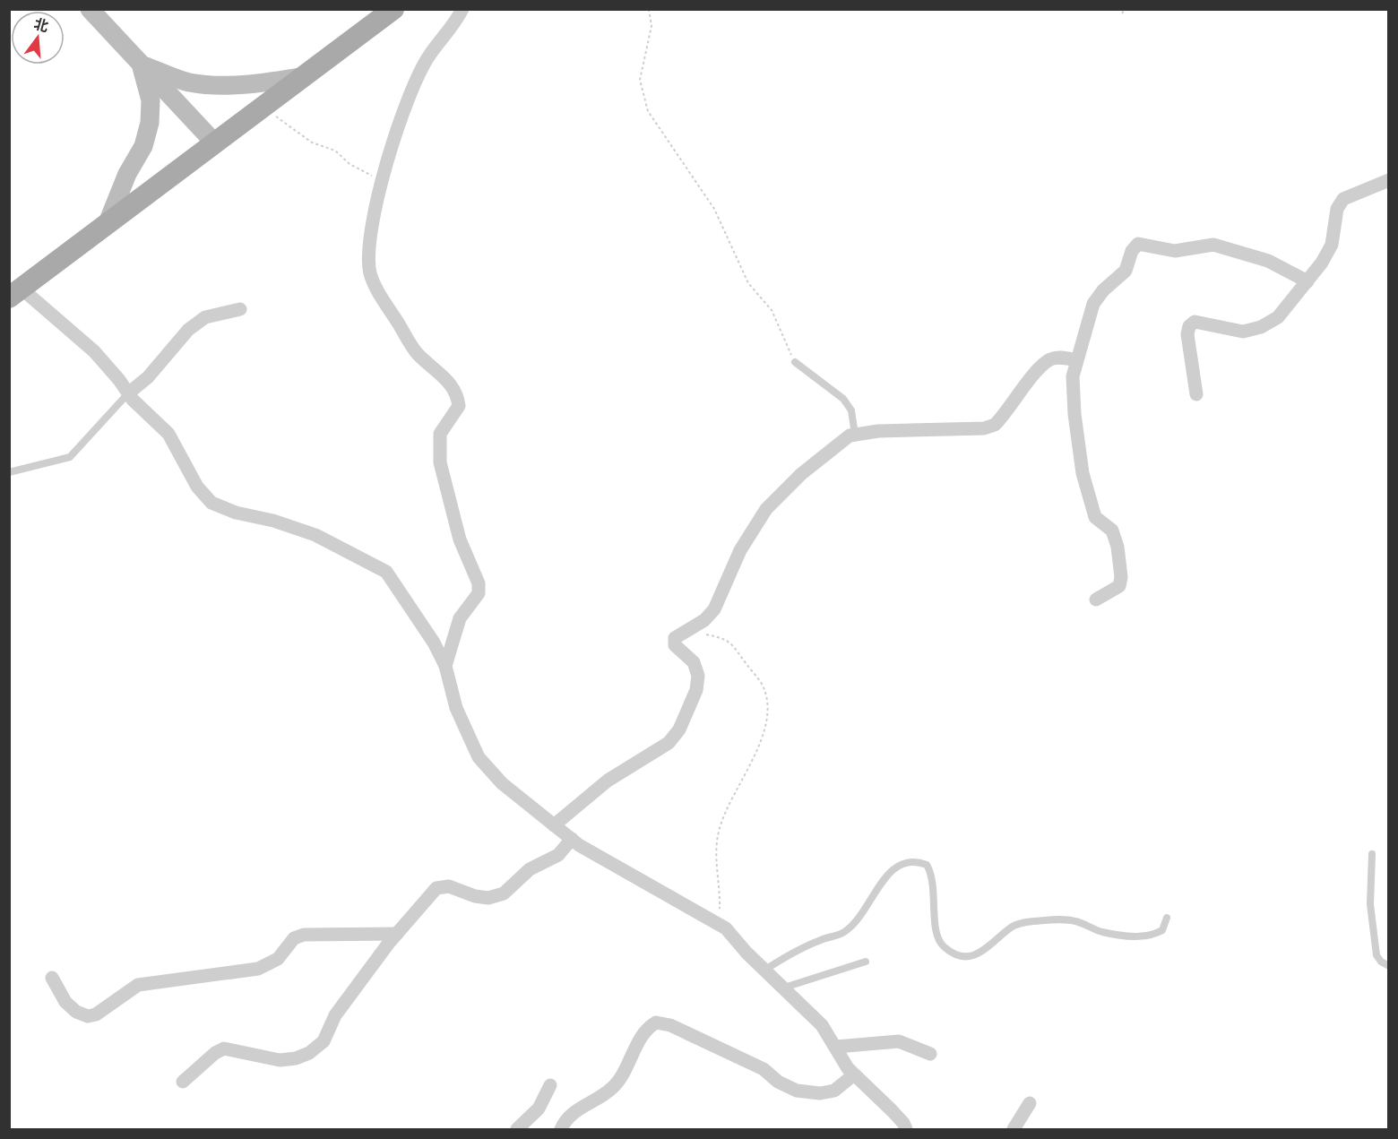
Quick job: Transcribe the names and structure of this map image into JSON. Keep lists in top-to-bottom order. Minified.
{"north":"top"}
